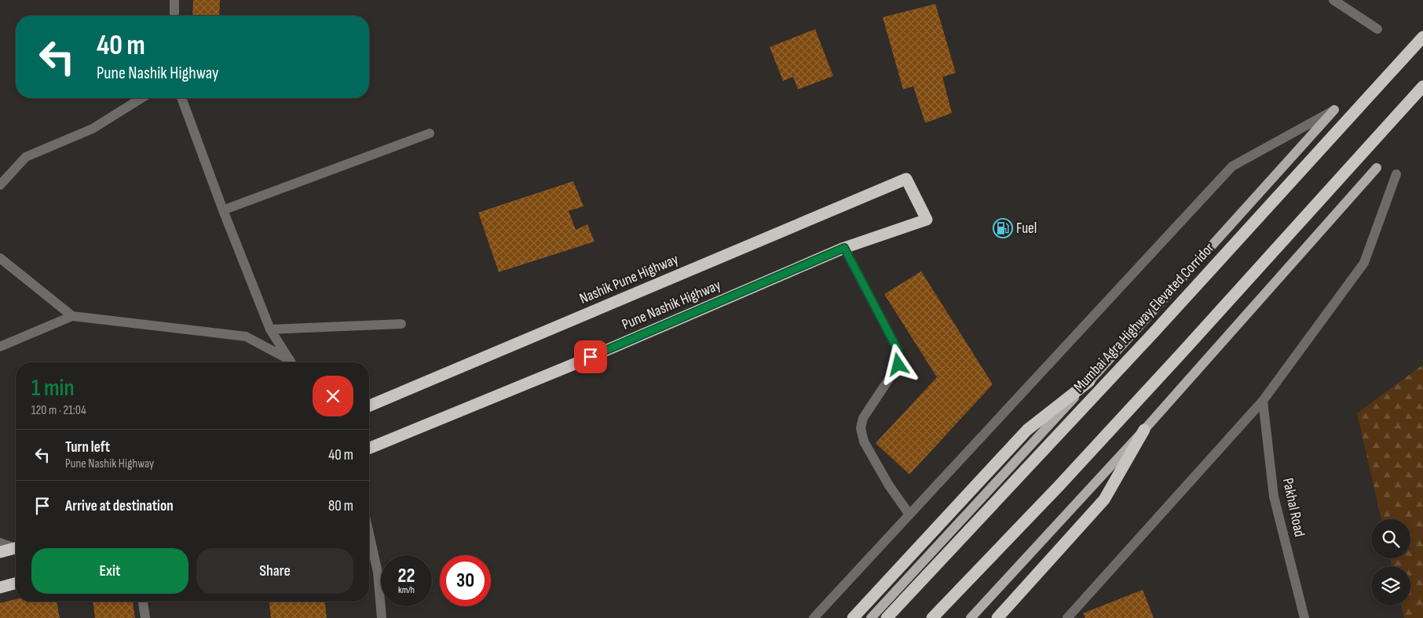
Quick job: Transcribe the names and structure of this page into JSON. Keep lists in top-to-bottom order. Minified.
{"streets":{"highway":["Nashik Pune Highway","Pune Nashik Highway","Mumbai Agra Highway Elevated Corridor"],"street":["Pakhal Road"]},"crossings":[["Nashik Pune Highway","Pune Nashik Highway"]],"places":{"fuel station":["Fuel"]},"page":{"turn":["40 m","Pune Nashik Highway"],"heading":["1 min","120 m · 21:04"],"list":[{"name":"Turn left","note":"Pune Nashik Highway","value":"40 m"},{"name":"Arrive at destination","value":"80 m"}],"buttons":["Exit","Share"],"speed":"22 km/h","limit":"30"}}
